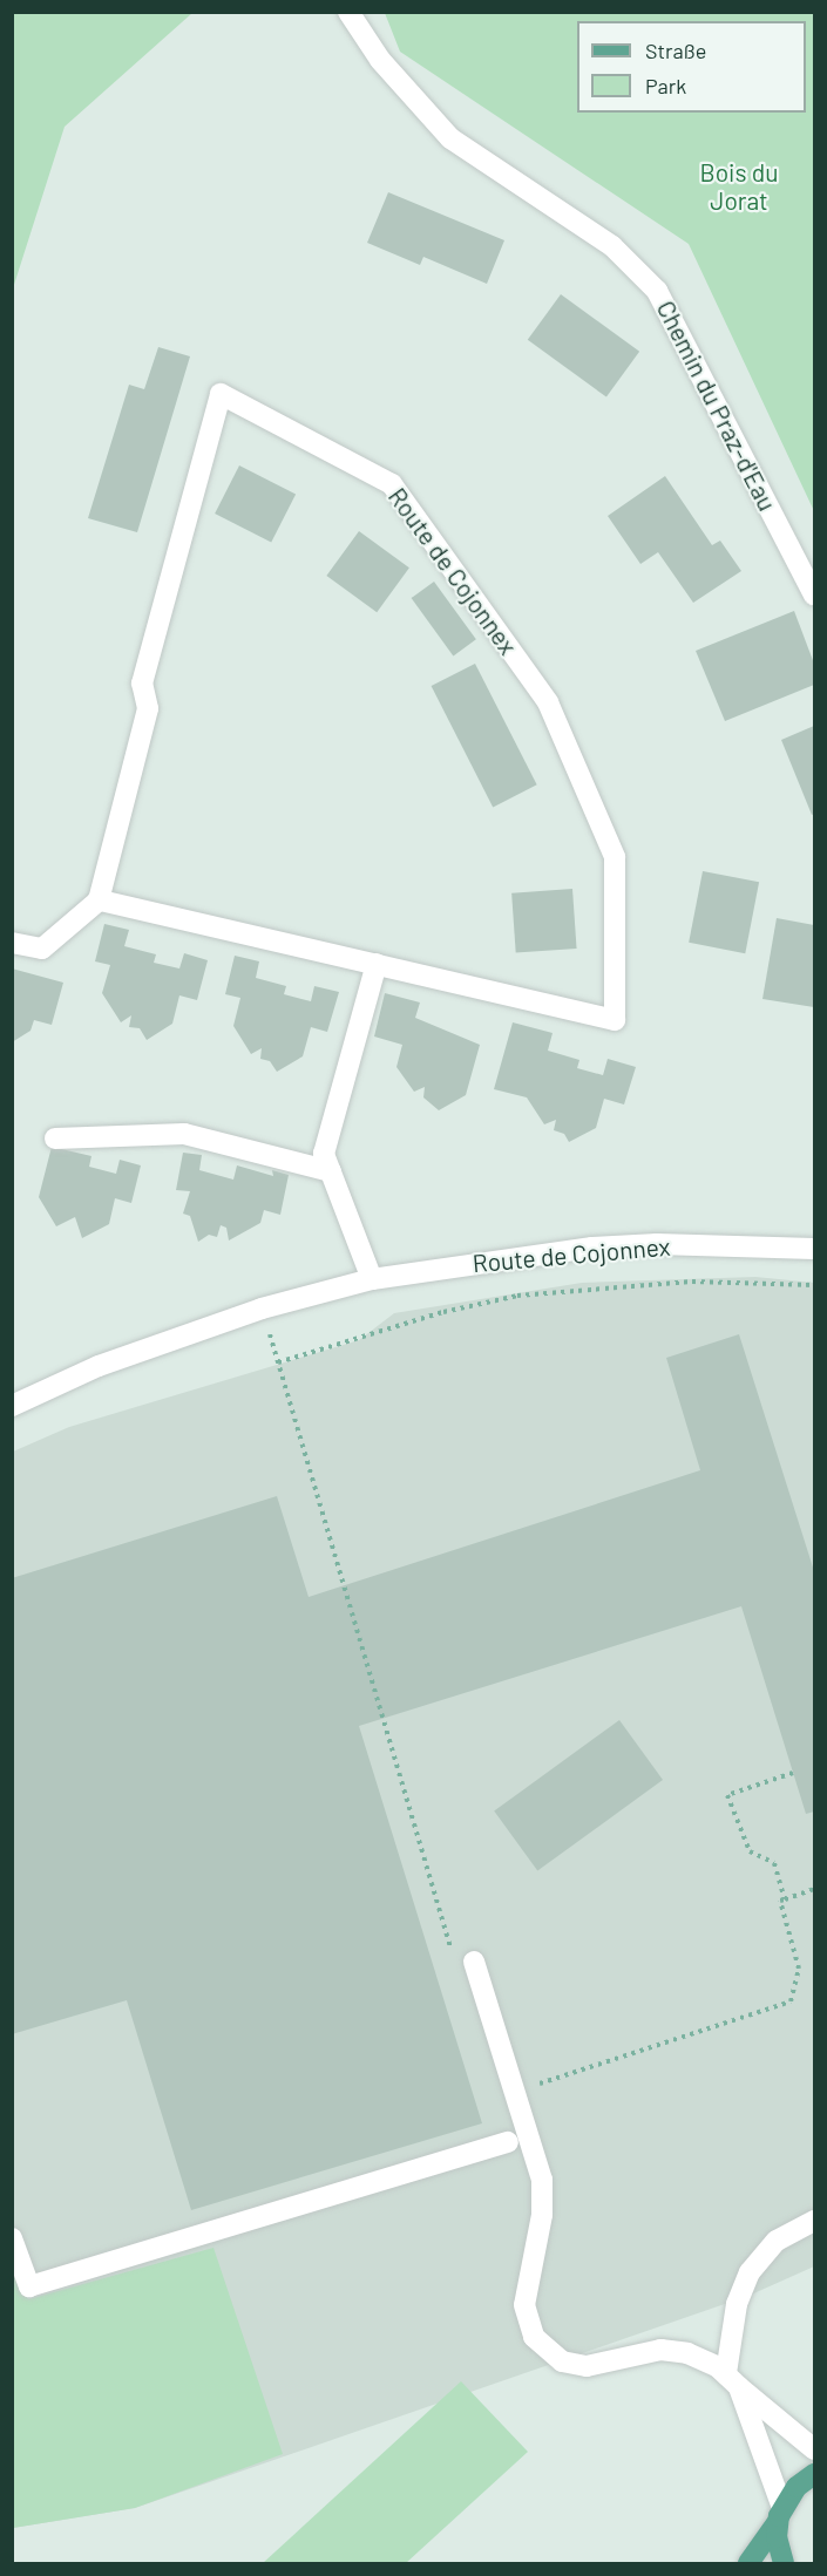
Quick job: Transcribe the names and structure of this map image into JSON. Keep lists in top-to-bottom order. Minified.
{"streets":{"street":["Chemin du Praz-d'Eau","Route de Cojonnex"]},"parks":["Bois du Jorat"],"legend":["Straße","Park"]}
